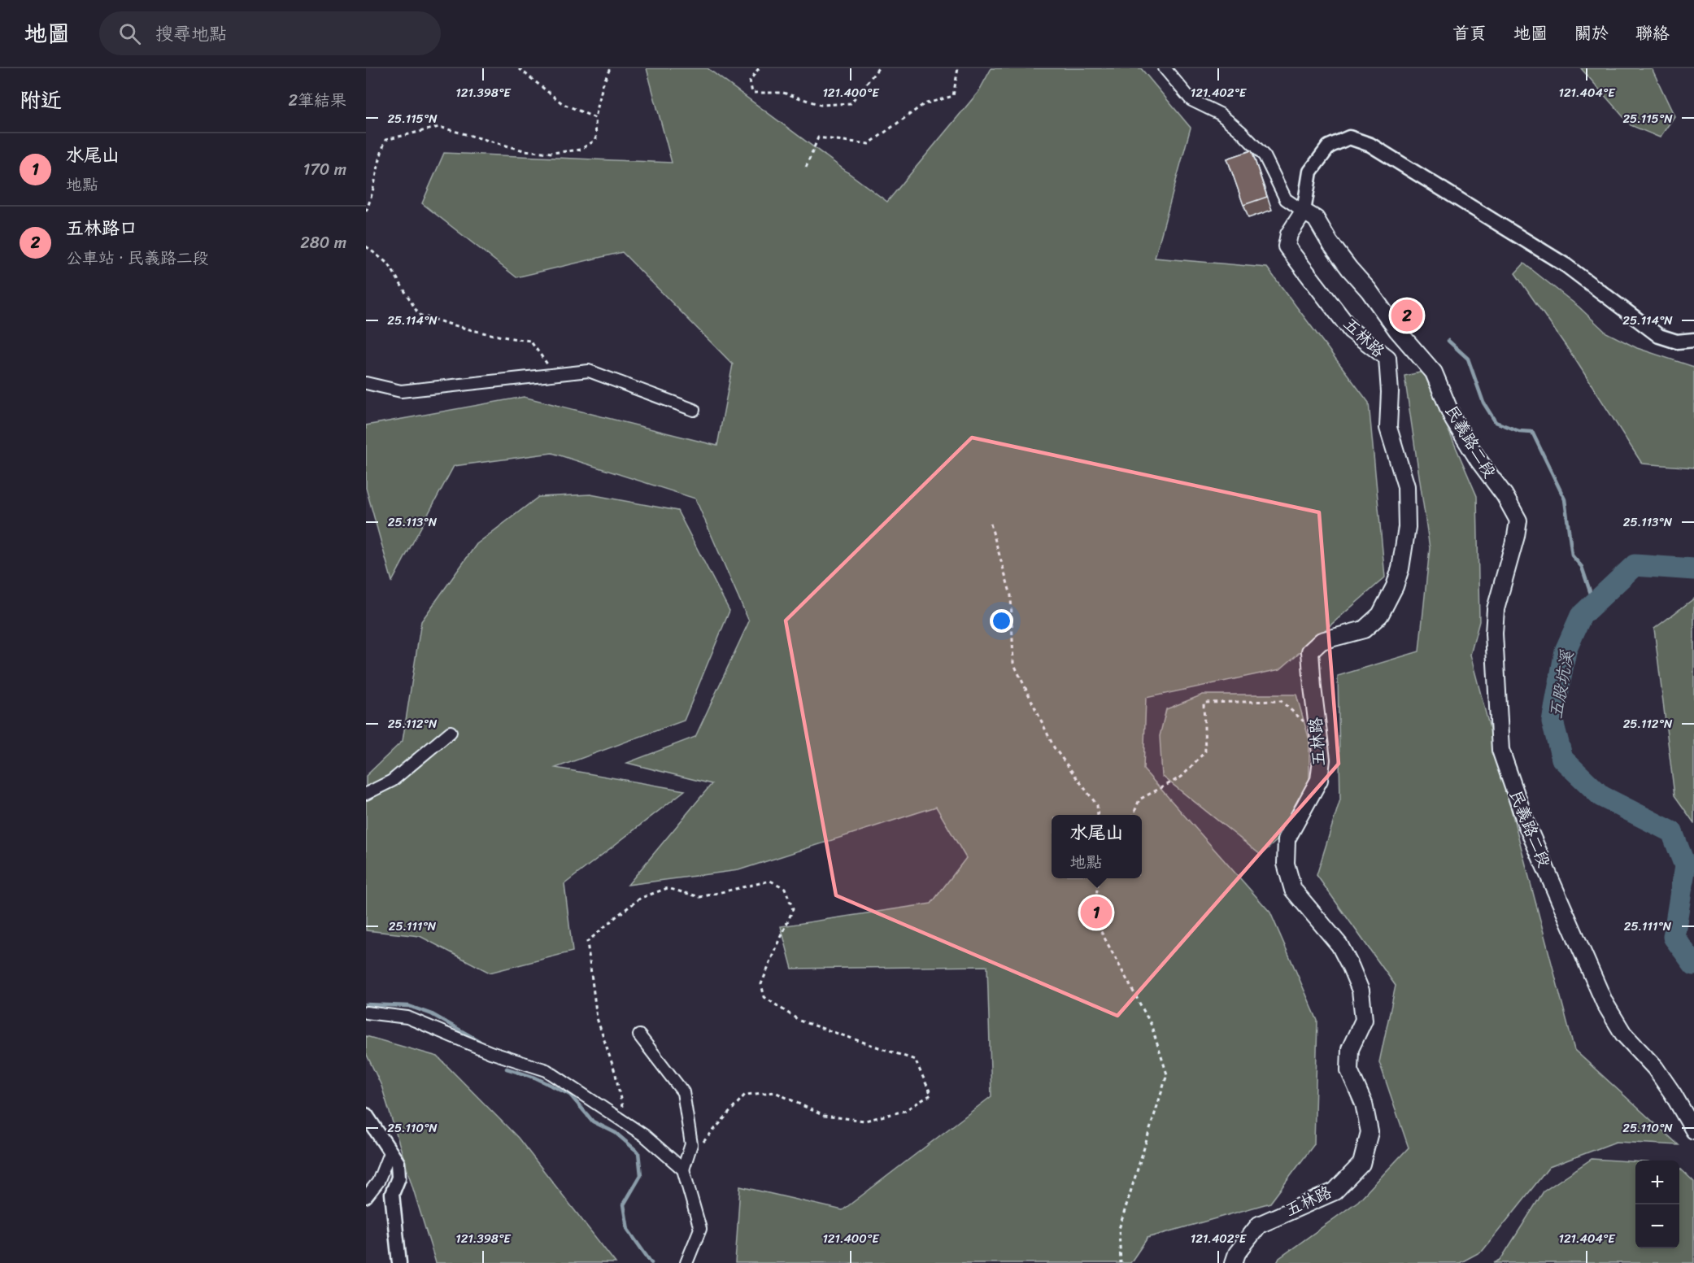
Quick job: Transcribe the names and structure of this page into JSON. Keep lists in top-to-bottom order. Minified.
{"streets":{"main road":["五林路","民義路二段"]},"crossings":[["五林路","民義路二段"]],"water":["五股坑溪"],"page":{"header":"地圖","search":"搜尋地點","nav":["首頁","地圖","關於","聯絡"],"heading":["附近","2筆結果"],"list":[{"mark":"1","name":"水尾山","note":"地點","value":"170 m"},{"mark":"2","name":"五林路口","note":"公車站 · 民義路二段","value":"280 m"}],"pins":["2","1"],"popup":["水尾山","地點"],"map_buttons":["+","−"]},"coordinates":["121.398°E","121.400°E","121.402°E","121.404°E","25.115°N","25.114°N","25.113°N","25.112°N","25.111°N","25.110°N"]}
